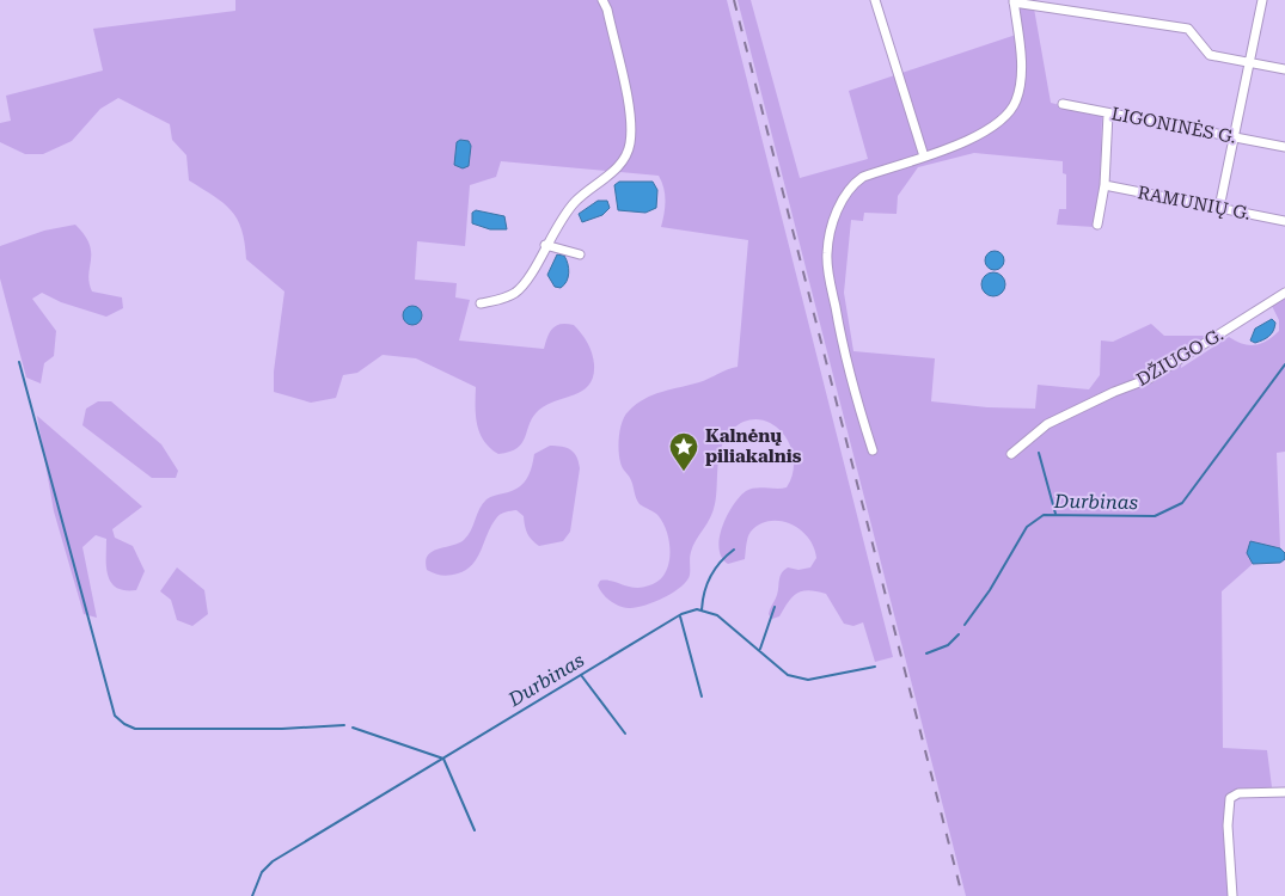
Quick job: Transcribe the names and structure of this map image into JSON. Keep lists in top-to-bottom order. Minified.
{"streets":{"street":["LIGONINĖS G.","RAMUNIŲ G.","DŽIUGO G."]},"water":["Durbinas"],"places":{"place":["Kalnėnų piliakalnis"]}}
